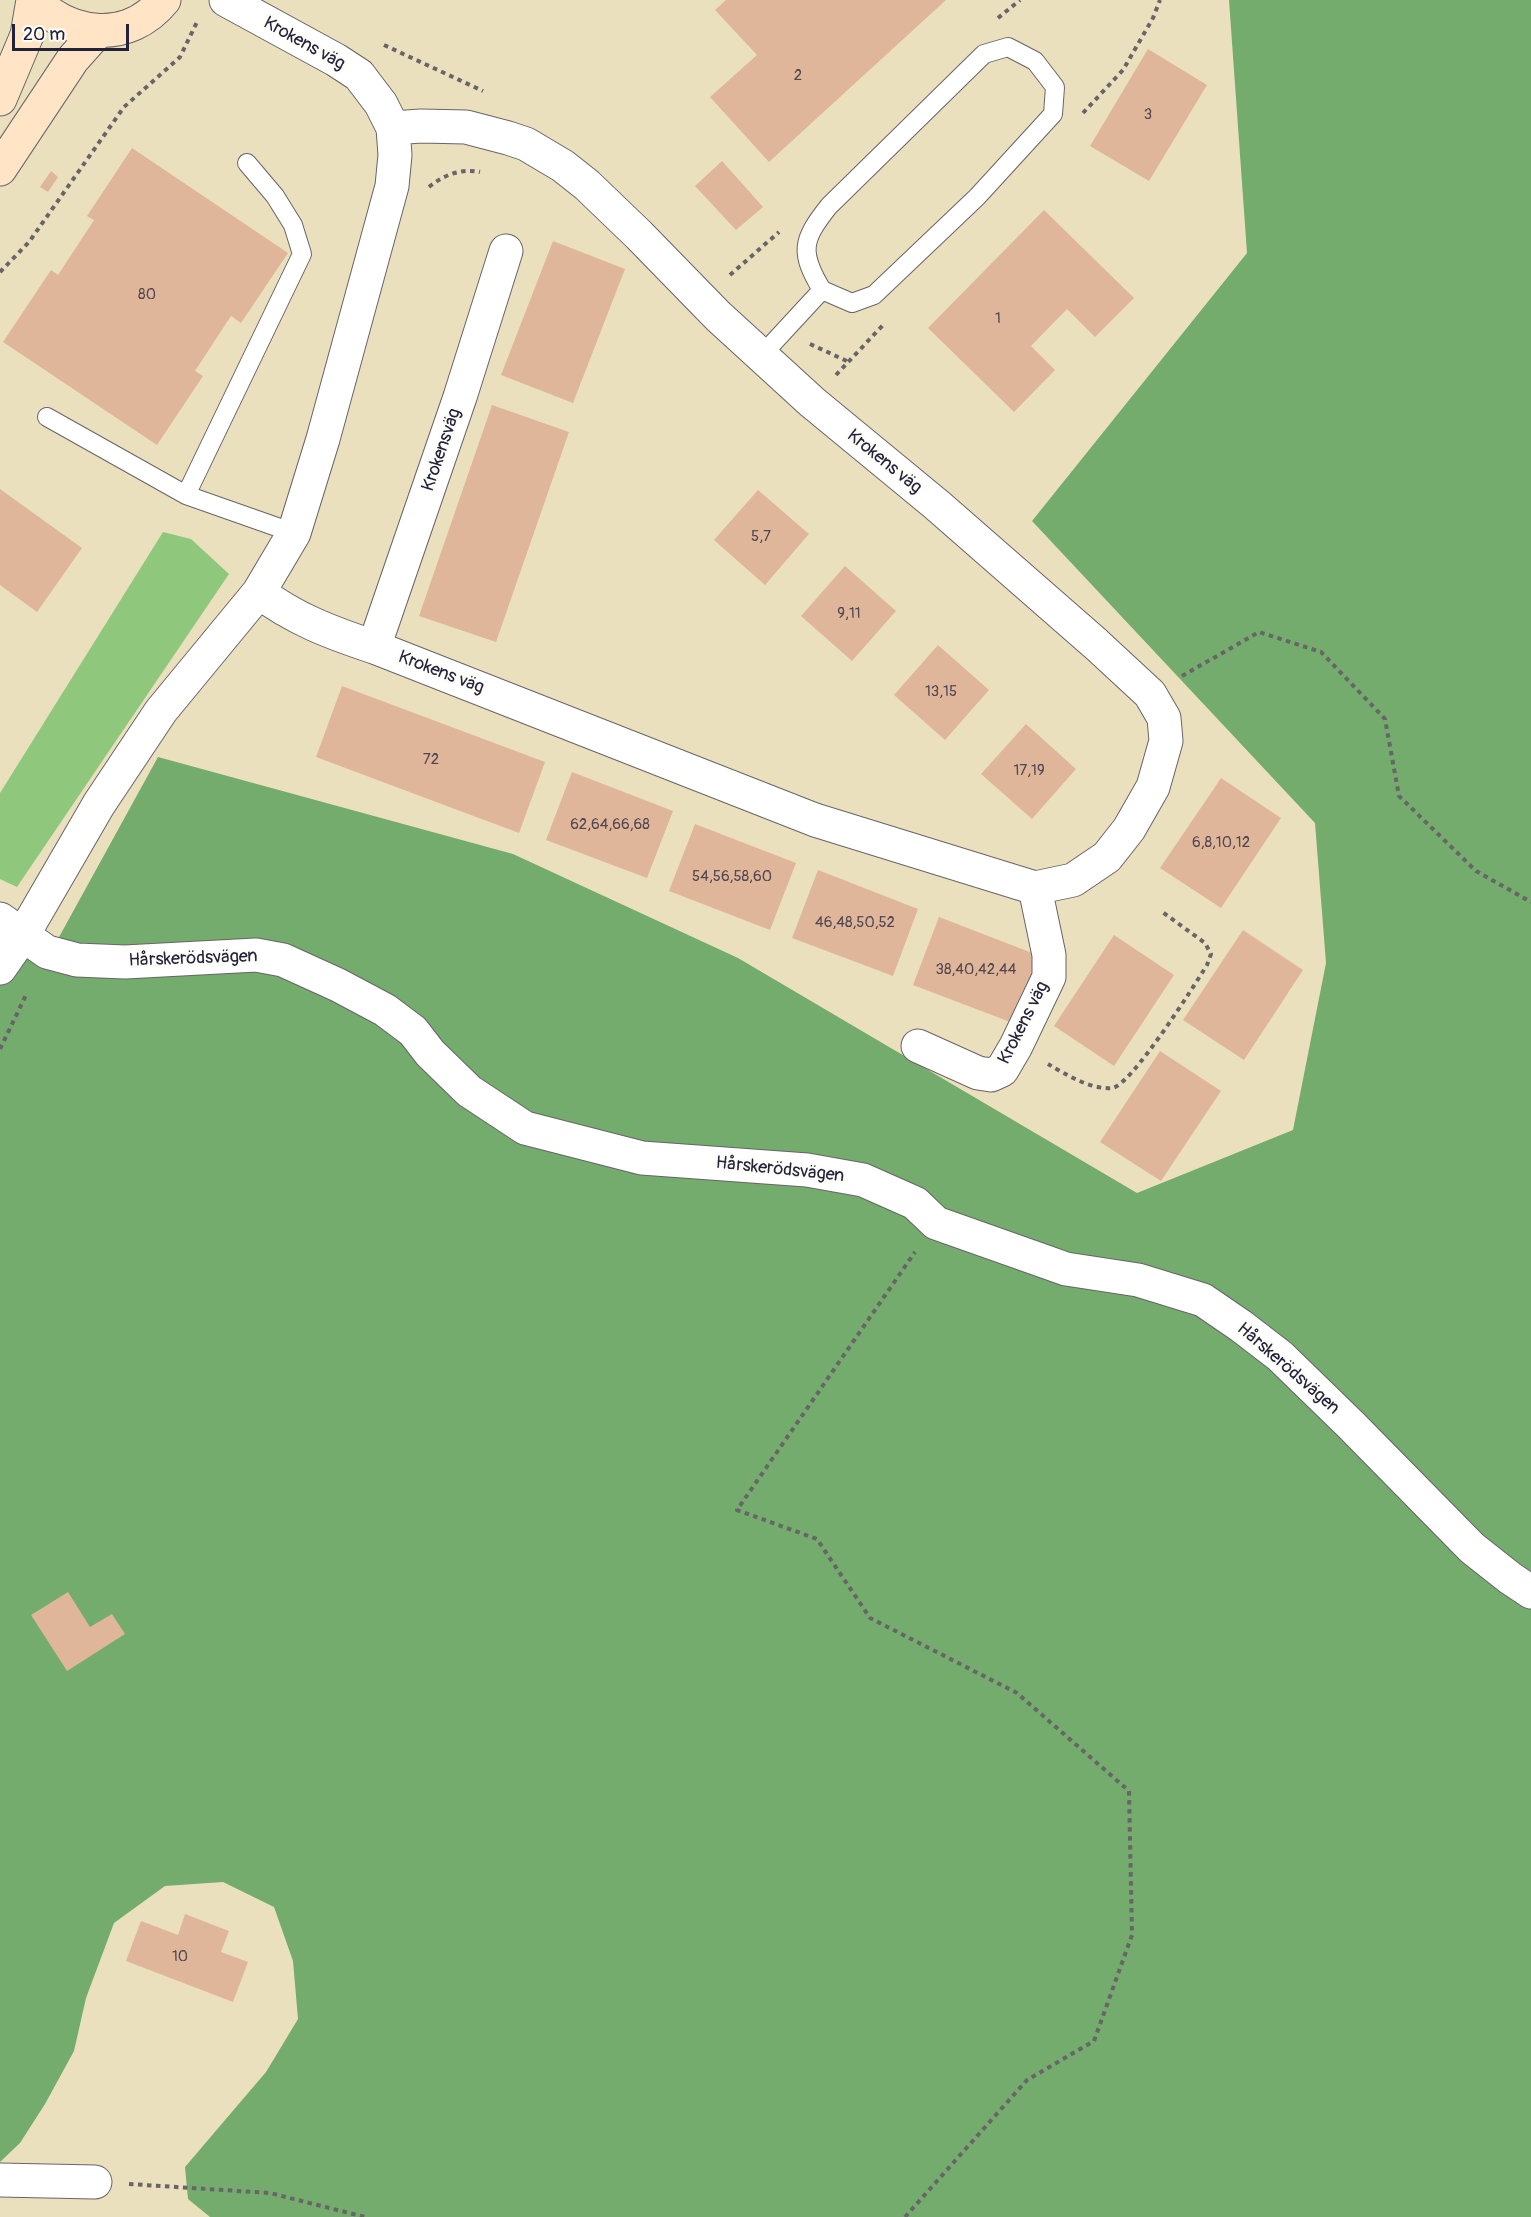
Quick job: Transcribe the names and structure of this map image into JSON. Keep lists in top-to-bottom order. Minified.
{"streets":{"street":["Krokens väg","Krokensväg","Hårskerödsvägen"]},"crossings":[["Krokens väg","Krokensväg"],["Krokens väg","Hårskerödsvägen"]],"house_numbers":["2","3","80","1","5,7","9,11","13,15","72","17,19","62,64,66,68","6,8,10,12","54,56,58,60","46,48,50,52","38,40,42,44","10"],"scale_bar":"20 m"}
